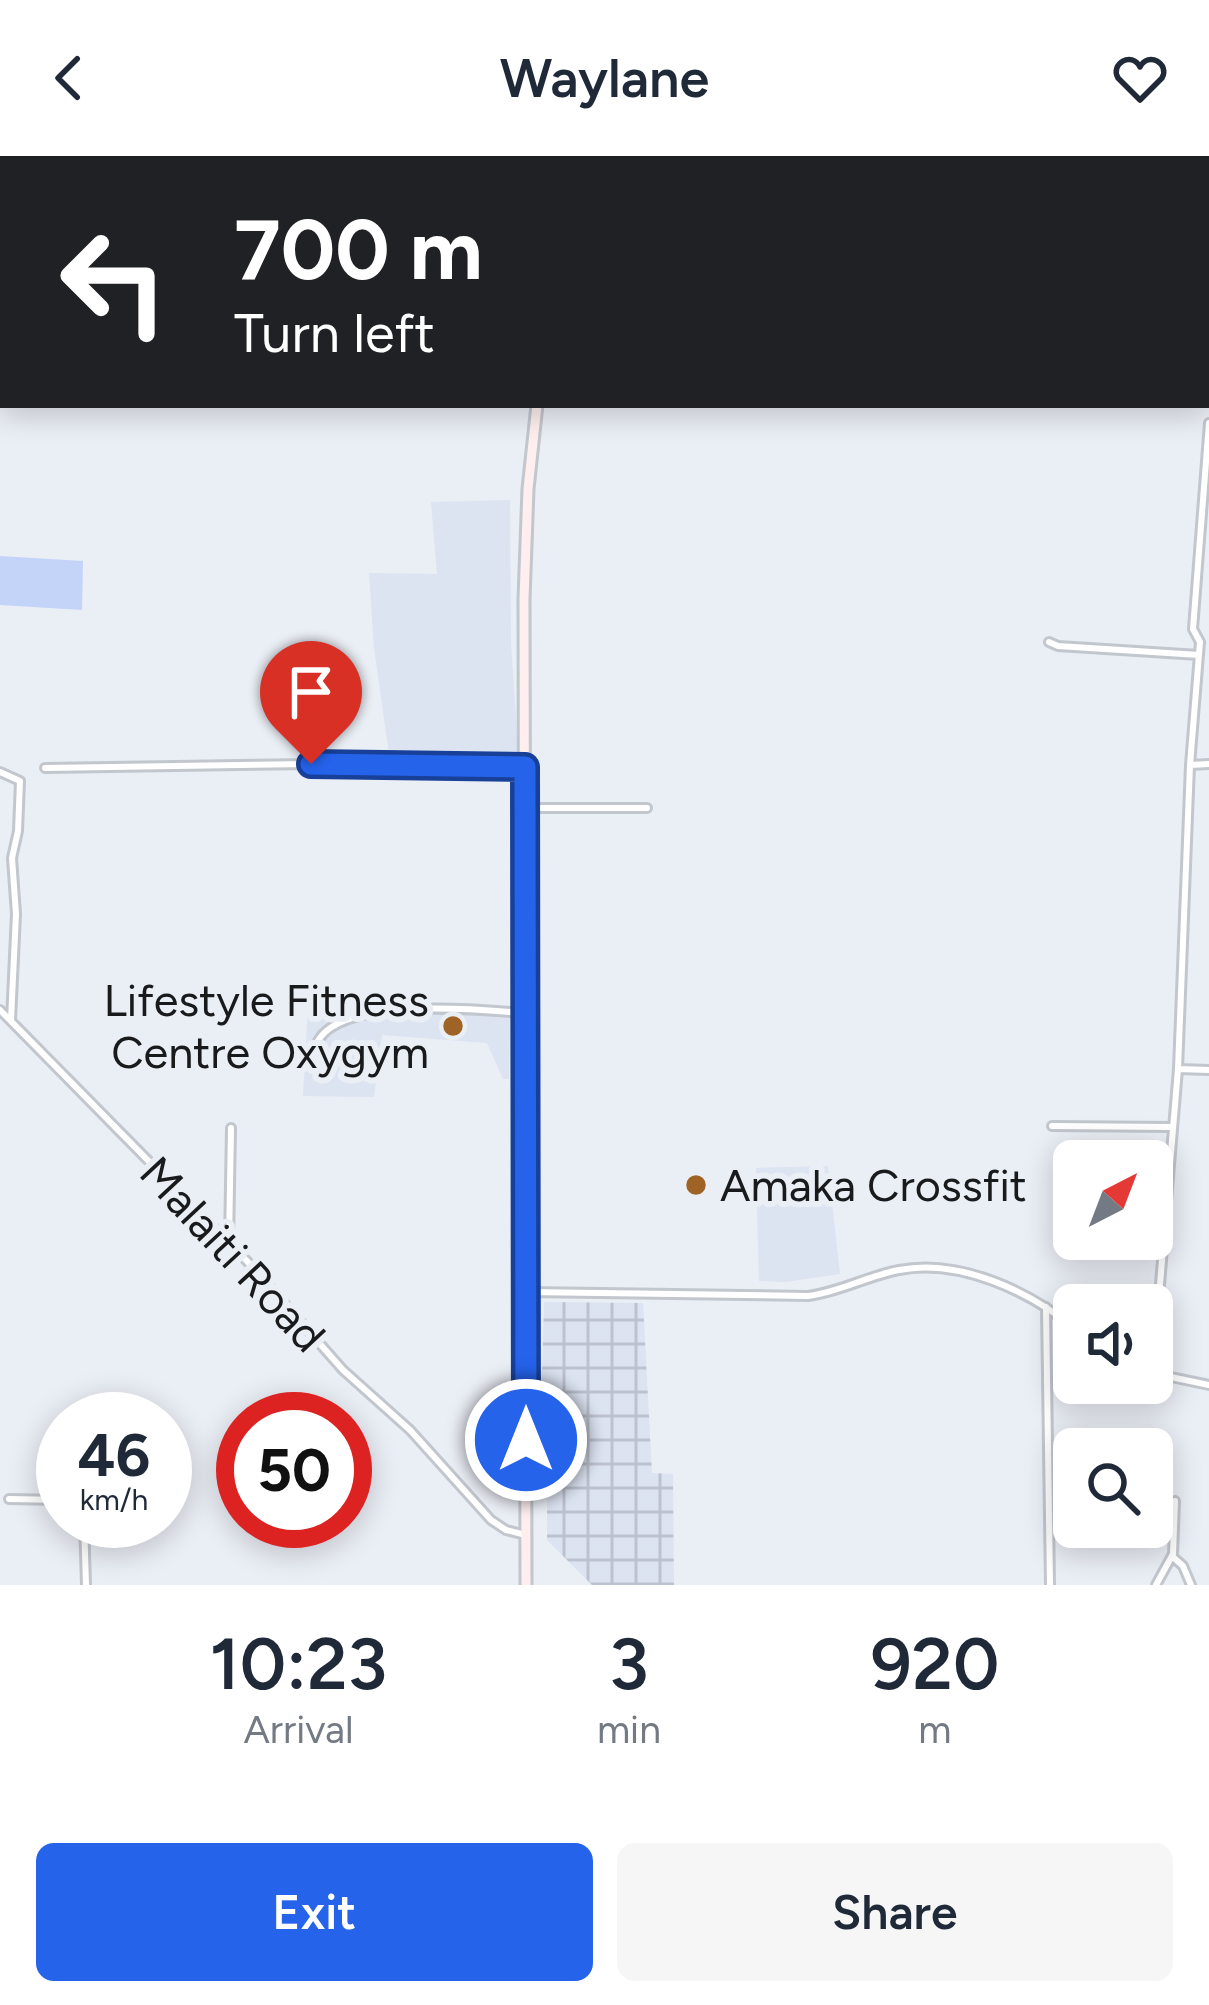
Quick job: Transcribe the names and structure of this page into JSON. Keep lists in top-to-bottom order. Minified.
{"streets":{"street":["Malaiti Road"]},"places":["Lifestyle Fitness Centre Oxygym","Amaka Crossfit"],"north":"top right","page":{"header":"Waylane","turn":["700 m","Turn left"],"speed":"46 km/h","limit":"50","eta":["10:23","Arrival","3","min","920","m"],"buttons":["Exit","Share"]}}
